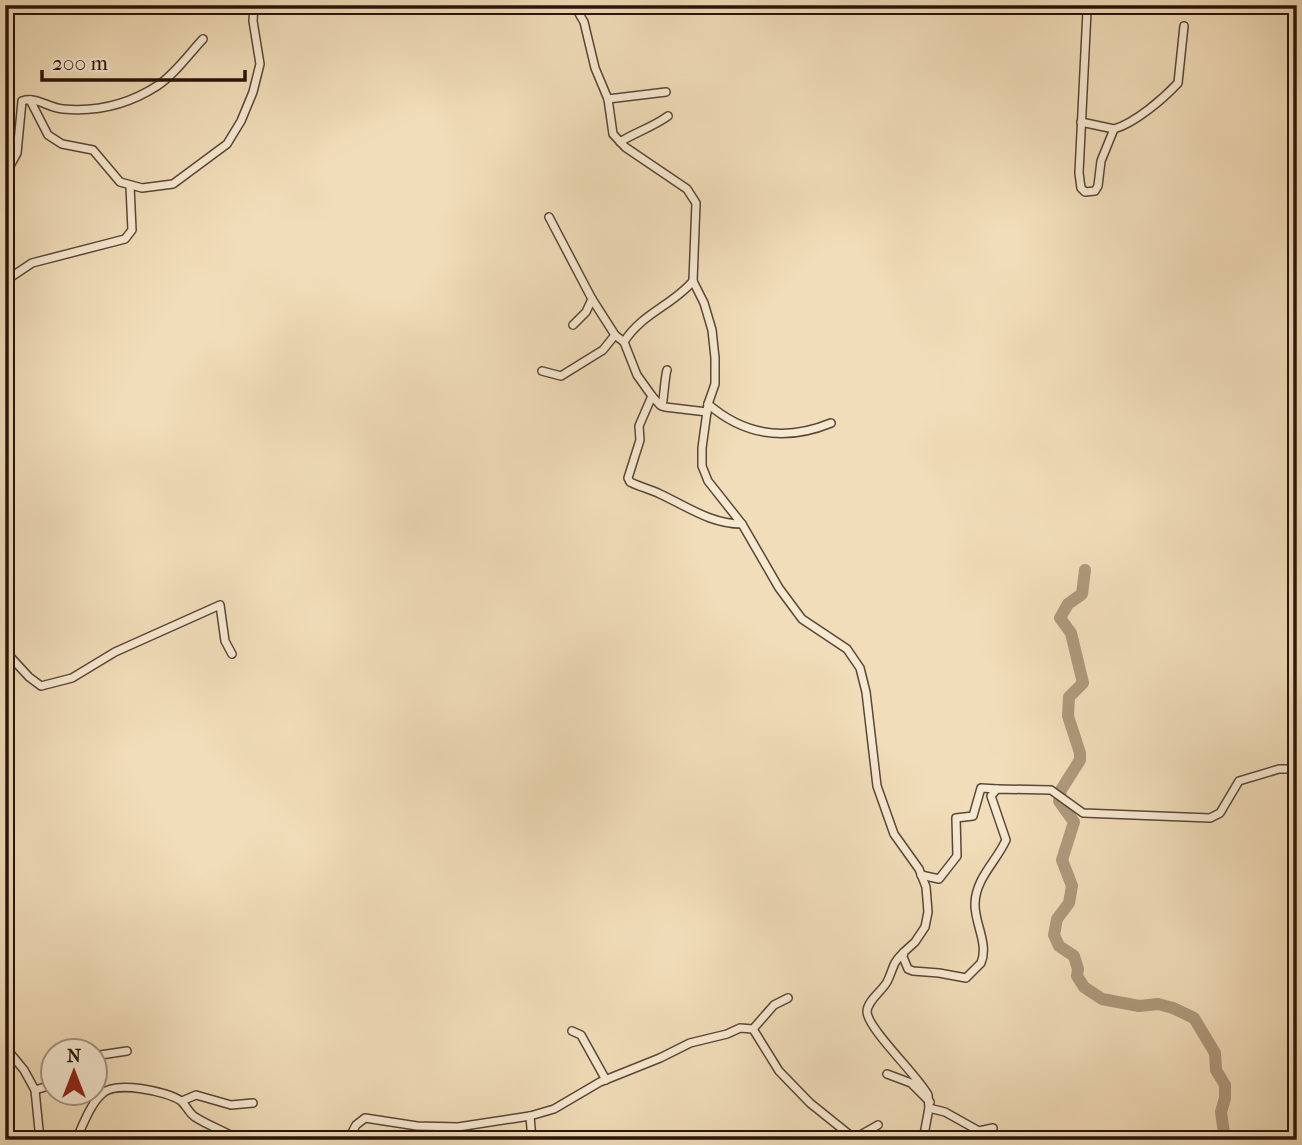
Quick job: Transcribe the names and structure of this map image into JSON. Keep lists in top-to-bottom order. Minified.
{"scale_bar":"200 m","north":"top"}
